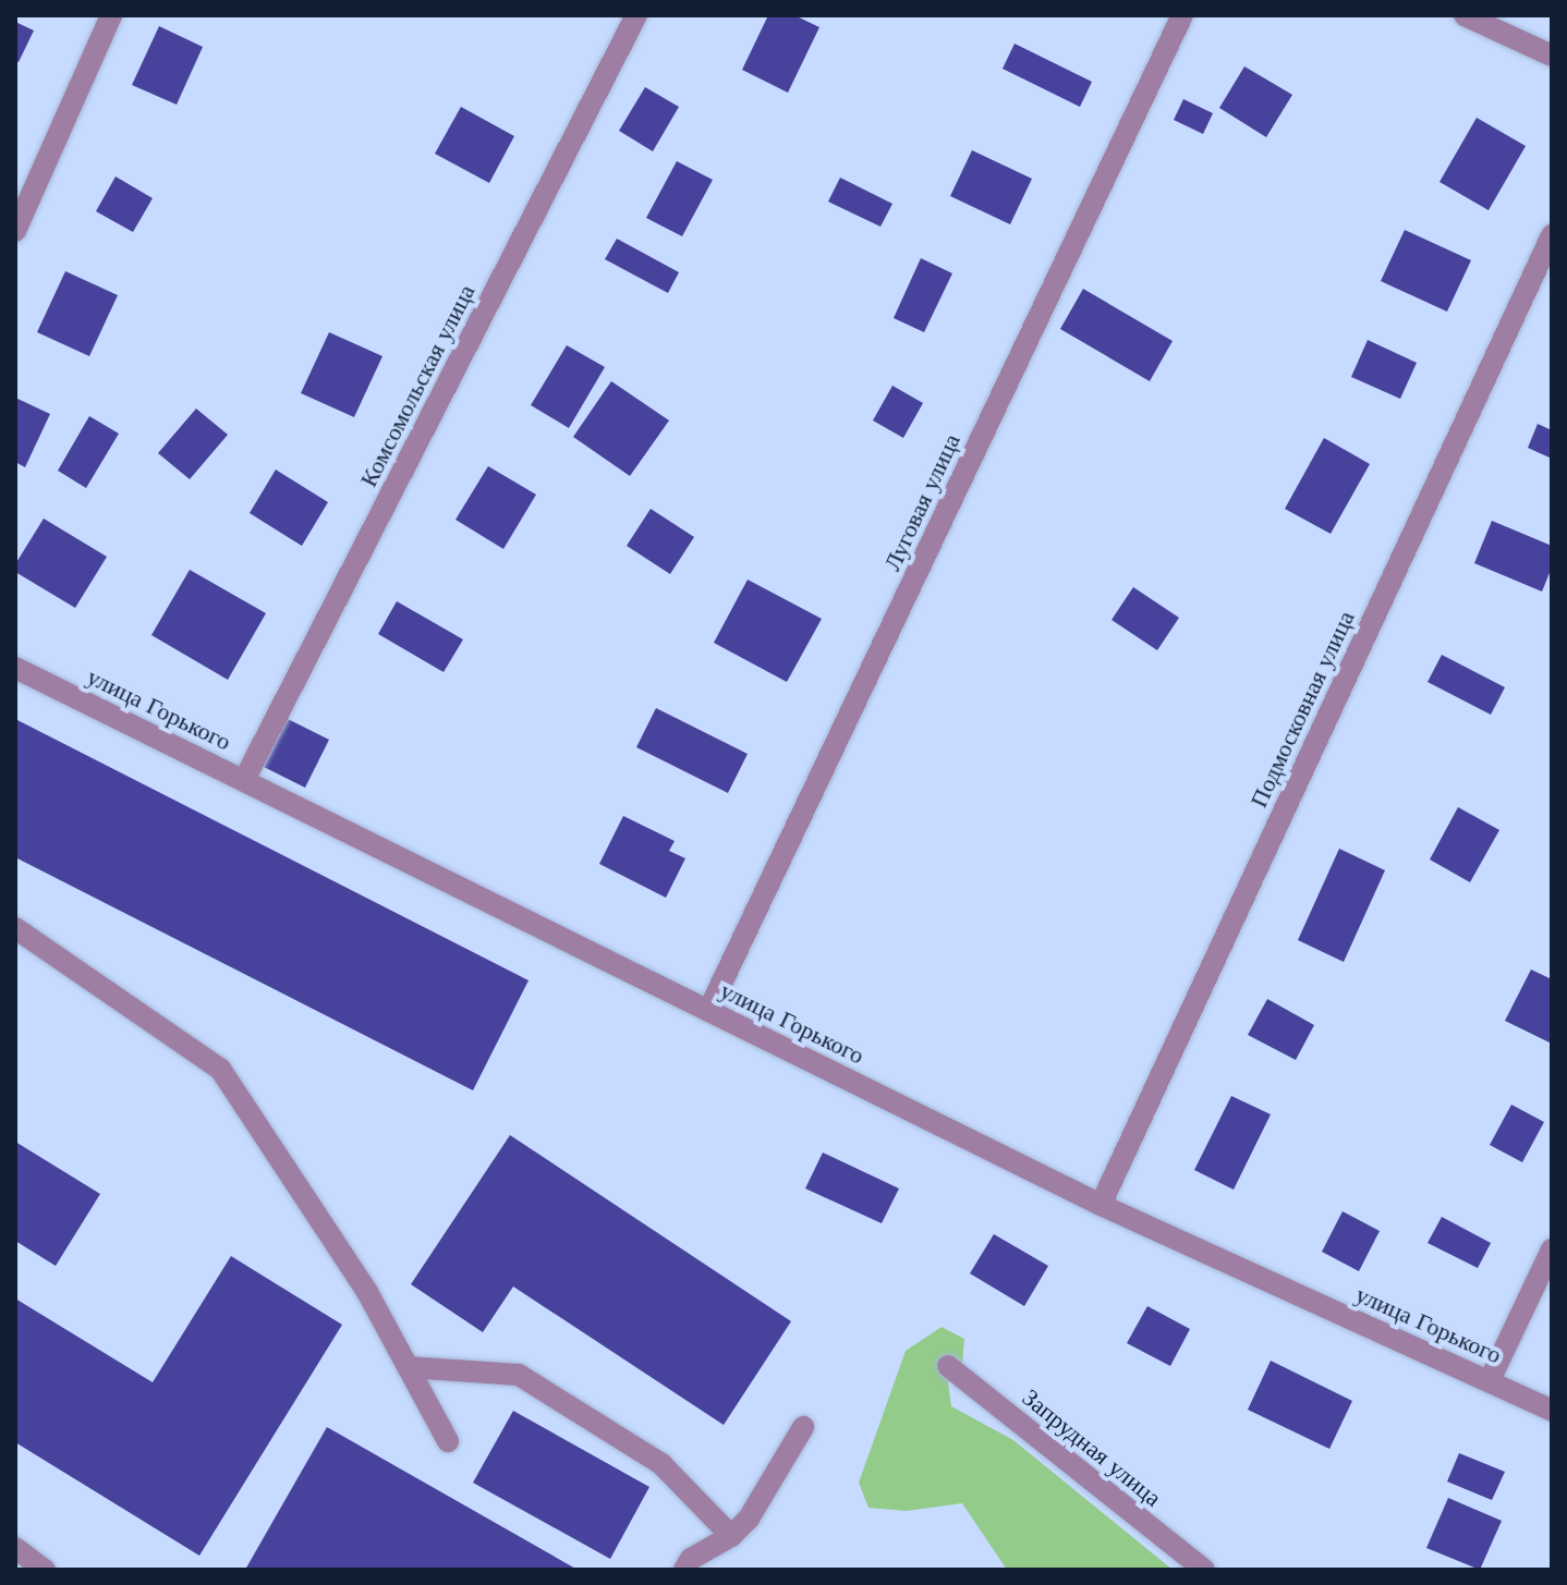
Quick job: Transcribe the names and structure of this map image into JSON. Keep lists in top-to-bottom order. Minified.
{"streets":{"street":["Комсомольская улица","Луговая улица","улица Горького","Подмосковная улица","Запрудная улица"]},"crossings":[["Комсомольская улица","улица Горького"],["Луговая улица","улица Горького"],["улица Горького","Подмосковная улица"]]}
